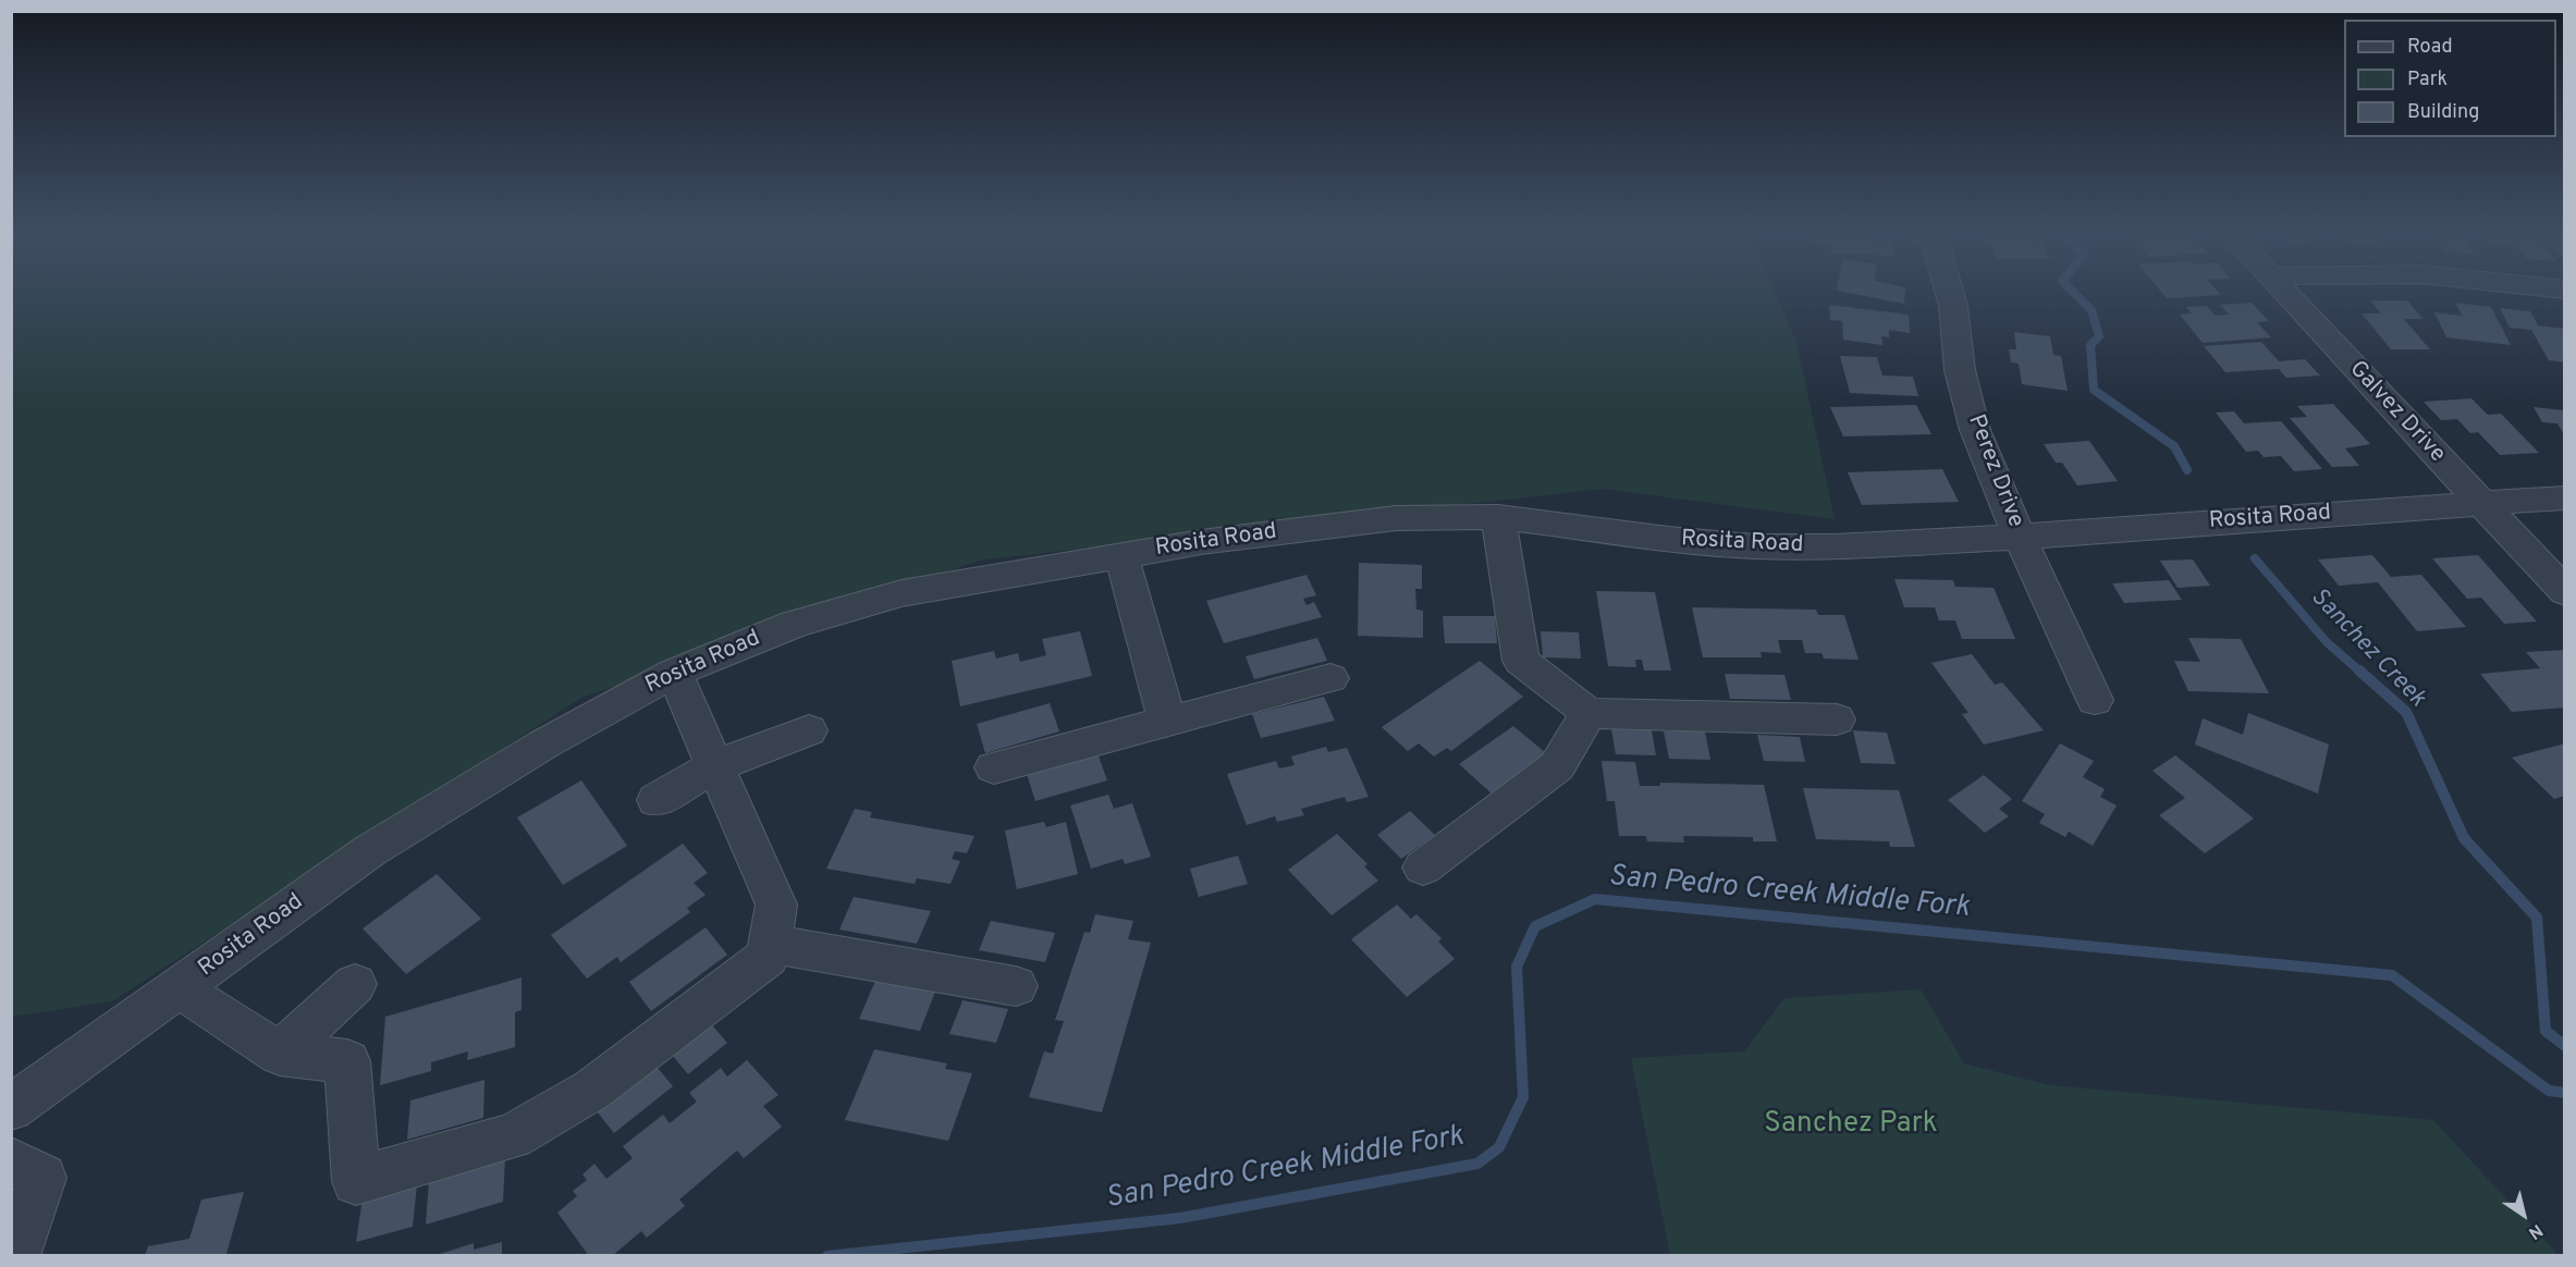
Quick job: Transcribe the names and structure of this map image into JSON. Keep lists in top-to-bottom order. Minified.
{"streets":{"street":["Galvez Drive","Perez Drive","Rosita Road"]},"crossings":[["Galvez Drive","Rosita Road"],["Perez Drive","Rosita Road"]],"water":["Sanchez Creek","San Pedro Creek Middle Fork"],"parks":["Sanchez Park"],"legend":["Road","Park","Building"],"north":"bottom right"}
